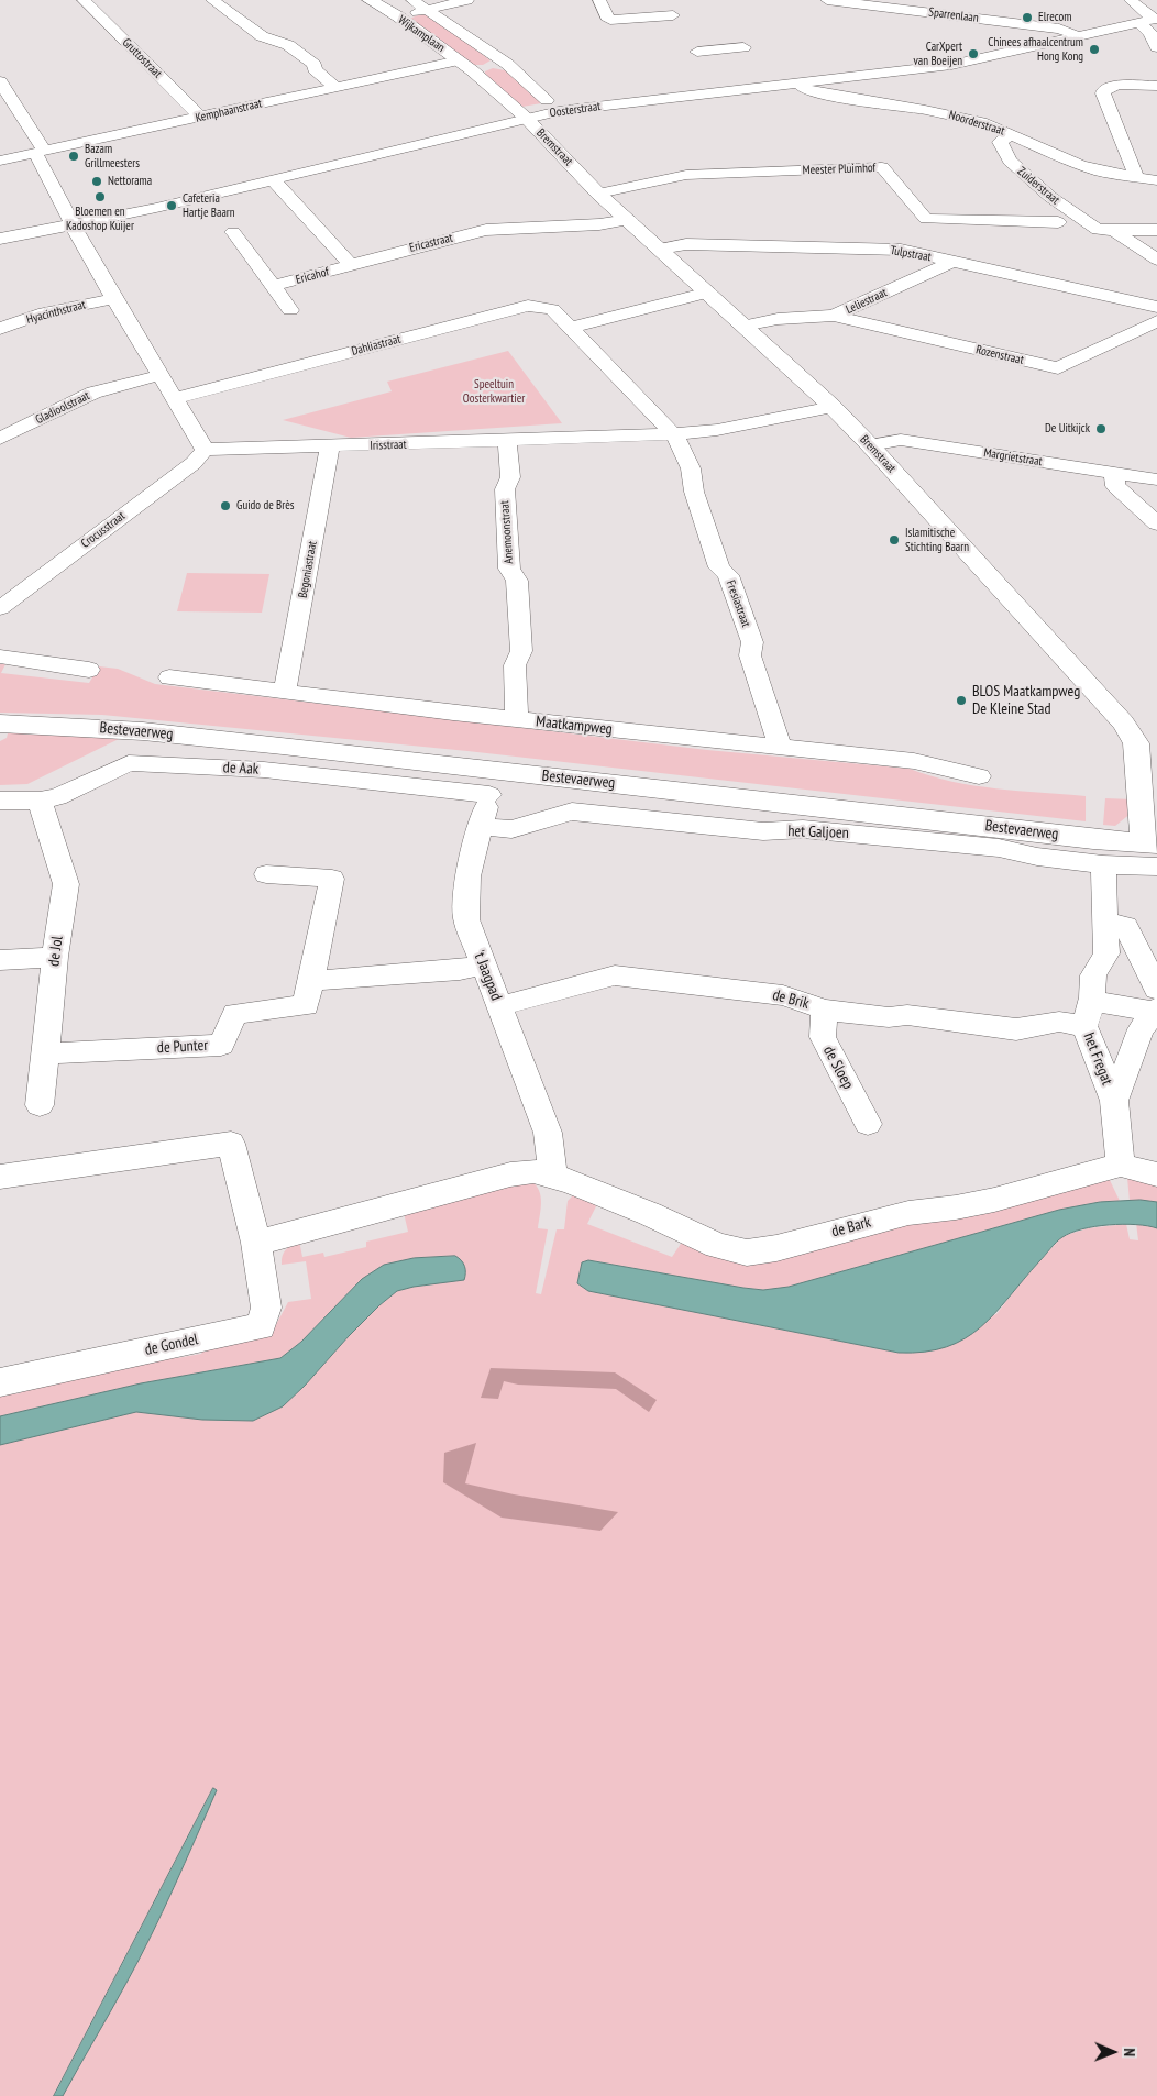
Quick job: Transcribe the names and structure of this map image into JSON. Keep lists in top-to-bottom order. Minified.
{"streets":{"street":["Sparrenlaan","Wijkamplaan","Gruttostraat","Oosterstraat","Kemphaanstraat","Noorderstraat","Bremstraat","Meester Pluimhof","Zuiderstraat","Ericastraat","Tulpstraat","Ericahof","Leliestraat","Hyacinthstraat","Dahliastraat","Rozenstraat","Gladioolstraat","Irisstraat","Margrietstraat","Crocusstraat","Anemoonstraat","Begoniastraat","Fresiastraat","Maatkampweg","Bestevaerweg","de Aak","het Galjoen","de Jol","'t Jaagpad","de Brik","de Punter","het Fregat","de Sloep","de Bark","de Gondel"]},"crossings":[["Sparrenlaan","Oosterstraat"],["Wijkamplaan","Oosterstraat"],["Wijkamplaan","Kemphaanstraat"],["Wijkamplaan","Bremstraat"],["Gruttostraat","Kemphaanstraat"],["Oosterstraat","Noorderstraat"],["Oosterstraat","Bremstraat"],["Noorderstraat","Zuiderstraat"],["Bremstraat","Meester Pluimhof"],["Bremstraat","Ericastraat"],["Bremstraat","Tulpstraat"],["Bremstraat","Leliestraat"],["Bremstraat","Irisstraat"],["Bremstraat","Margrietstraat"],["Bremstraat","Bestevaerweg"],["Ericastraat","Ericahof"],["Tulpstraat","Leliestraat"],["Leliestraat","Rozenstraat"],["Dahliastraat","Irisstraat"],["Dahliastraat","Fresiastraat"],["Irisstraat","Crocusstraat"],["Irisstraat","Anemoonstraat"],["Irisstraat","Begoniastraat"],["Irisstraat","Fresiastraat"],["Anemoonstraat","Maatkampweg"],["Begoniastraat","Maatkampweg"],["Fresiastraat","Maatkampweg"],["Bestevaerweg","de Aak"],["Bestevaerweg","'t Jaagpad"],["de Aak","de Jol"],["de Aak","'t Jaagpad"],["het Galjoen","'t Jaagpad"],["het Galjoen","het Fregat"],["de Jol","de Punter"],["'t Jaagpad","de Brik"],["'t Jaagpad","de Bark"],["de Brik","het Fregat"],["de Brik","de Sloep"],["het Fregat","de Bark"]],"parks":["Speeltuin Oosterkwartier"],"places":["Elrecom","Chinees afhaalcentrum Hong Kong","CarXpert van Boeijen","Bazam Grillmeesters","Nettorama","Bloemen en Kadoshop Kuijer","Cafeteria Hartje Baarn","De Uitkijck","Guido de Brès","Islamitische Stichting Baarn","BLOS Maatkampweg De Kleine Stad"],"north":"right"}
